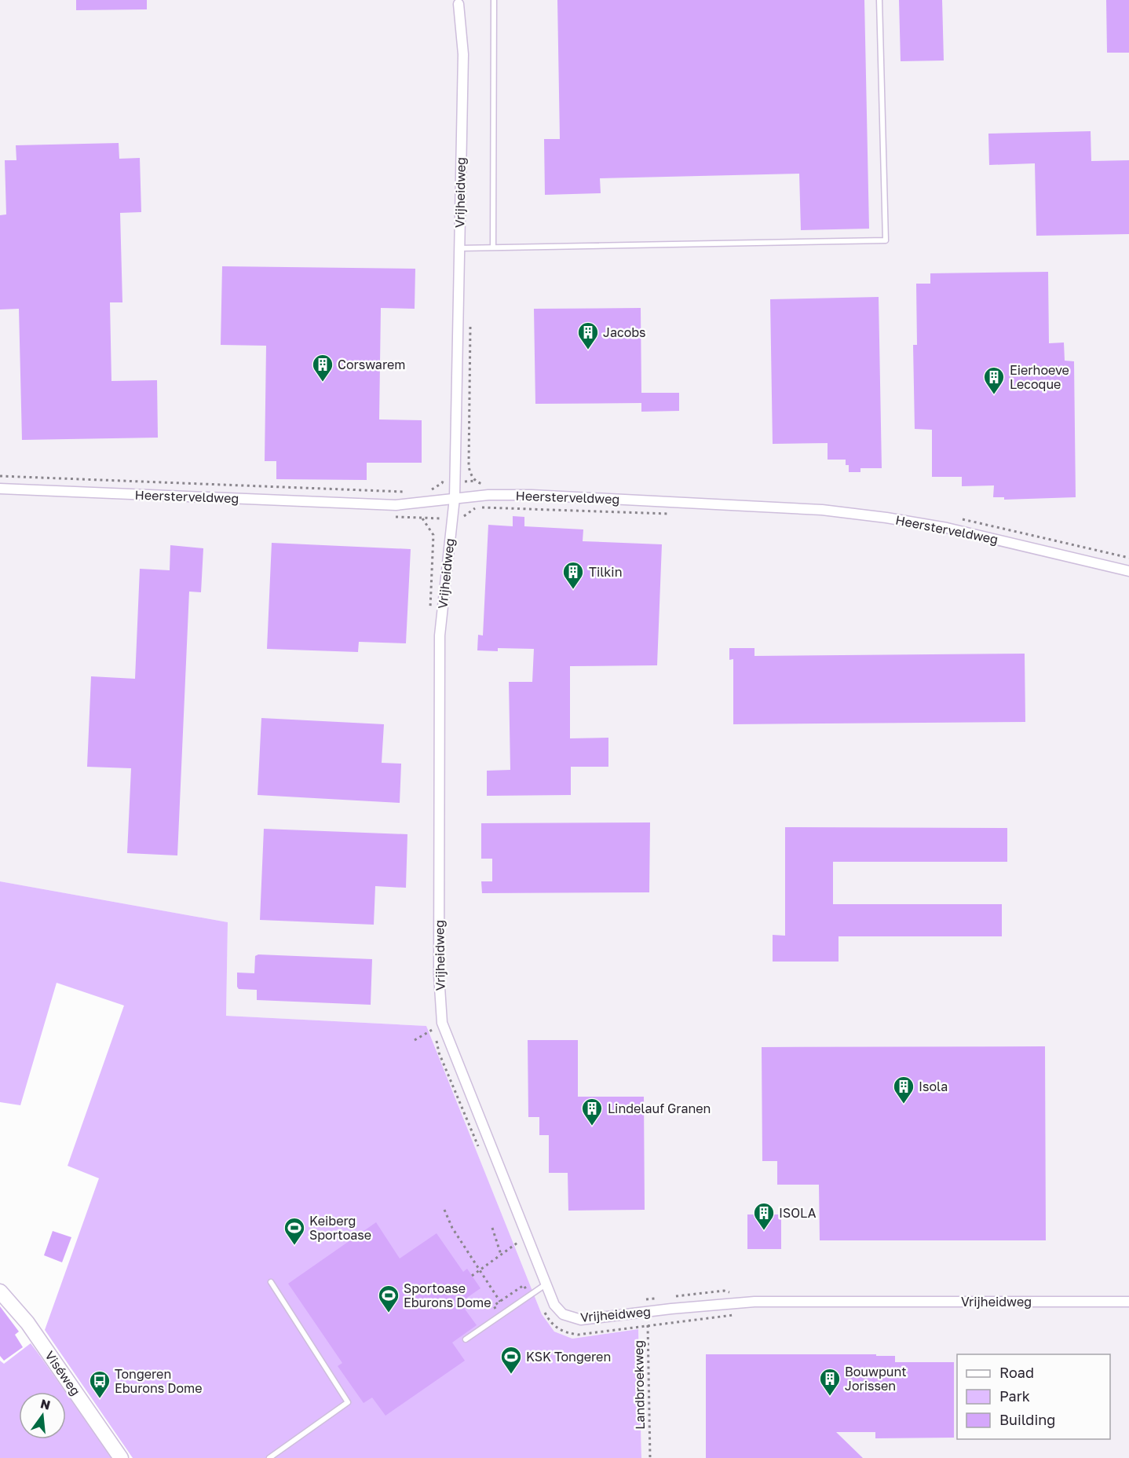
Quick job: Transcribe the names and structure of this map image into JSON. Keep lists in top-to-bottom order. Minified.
{"streets":{"main road":["Viséweg"],"street":["Vrijheidweg","Heersterveldweg"],"path":["Landbroekweg"]},"crossings":[["Vrijheidweg","Heersterveldweg"],["Vrijheidweg","Landbroekweg"]],"places":{"building":["Jacobs","Corswarem","Eierhoeve Lecoque","Tilkin","Isola","Lindelauf Granen","ISOLA","Bouwpunt Jorissen"],"sports":["Keiberg Sportoase","Sportoase Eburons Dome","KSK Tongeren"],"bus stop":["Tongeren Eburons Dome"]},"legend":["Road","Park","Building"],"north":"top"}
